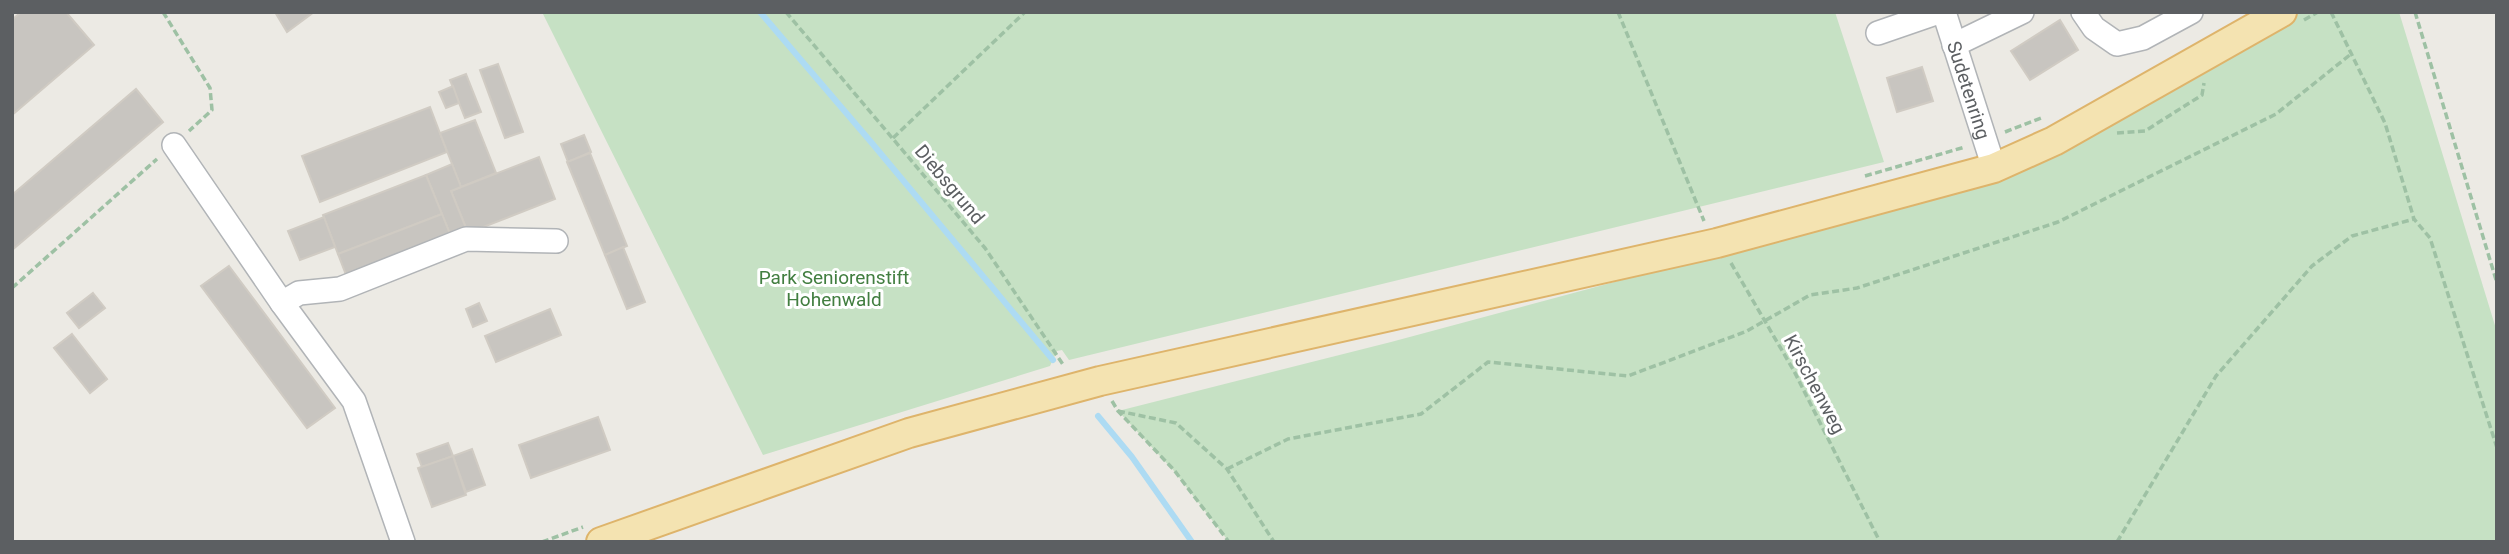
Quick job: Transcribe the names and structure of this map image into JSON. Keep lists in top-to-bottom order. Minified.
{"streets":{"street":["Sudetenring"],"path":["Diebsgrund","Kirschenweg"]},"parks":["Park Seniorenstift Hohenwald"]}
